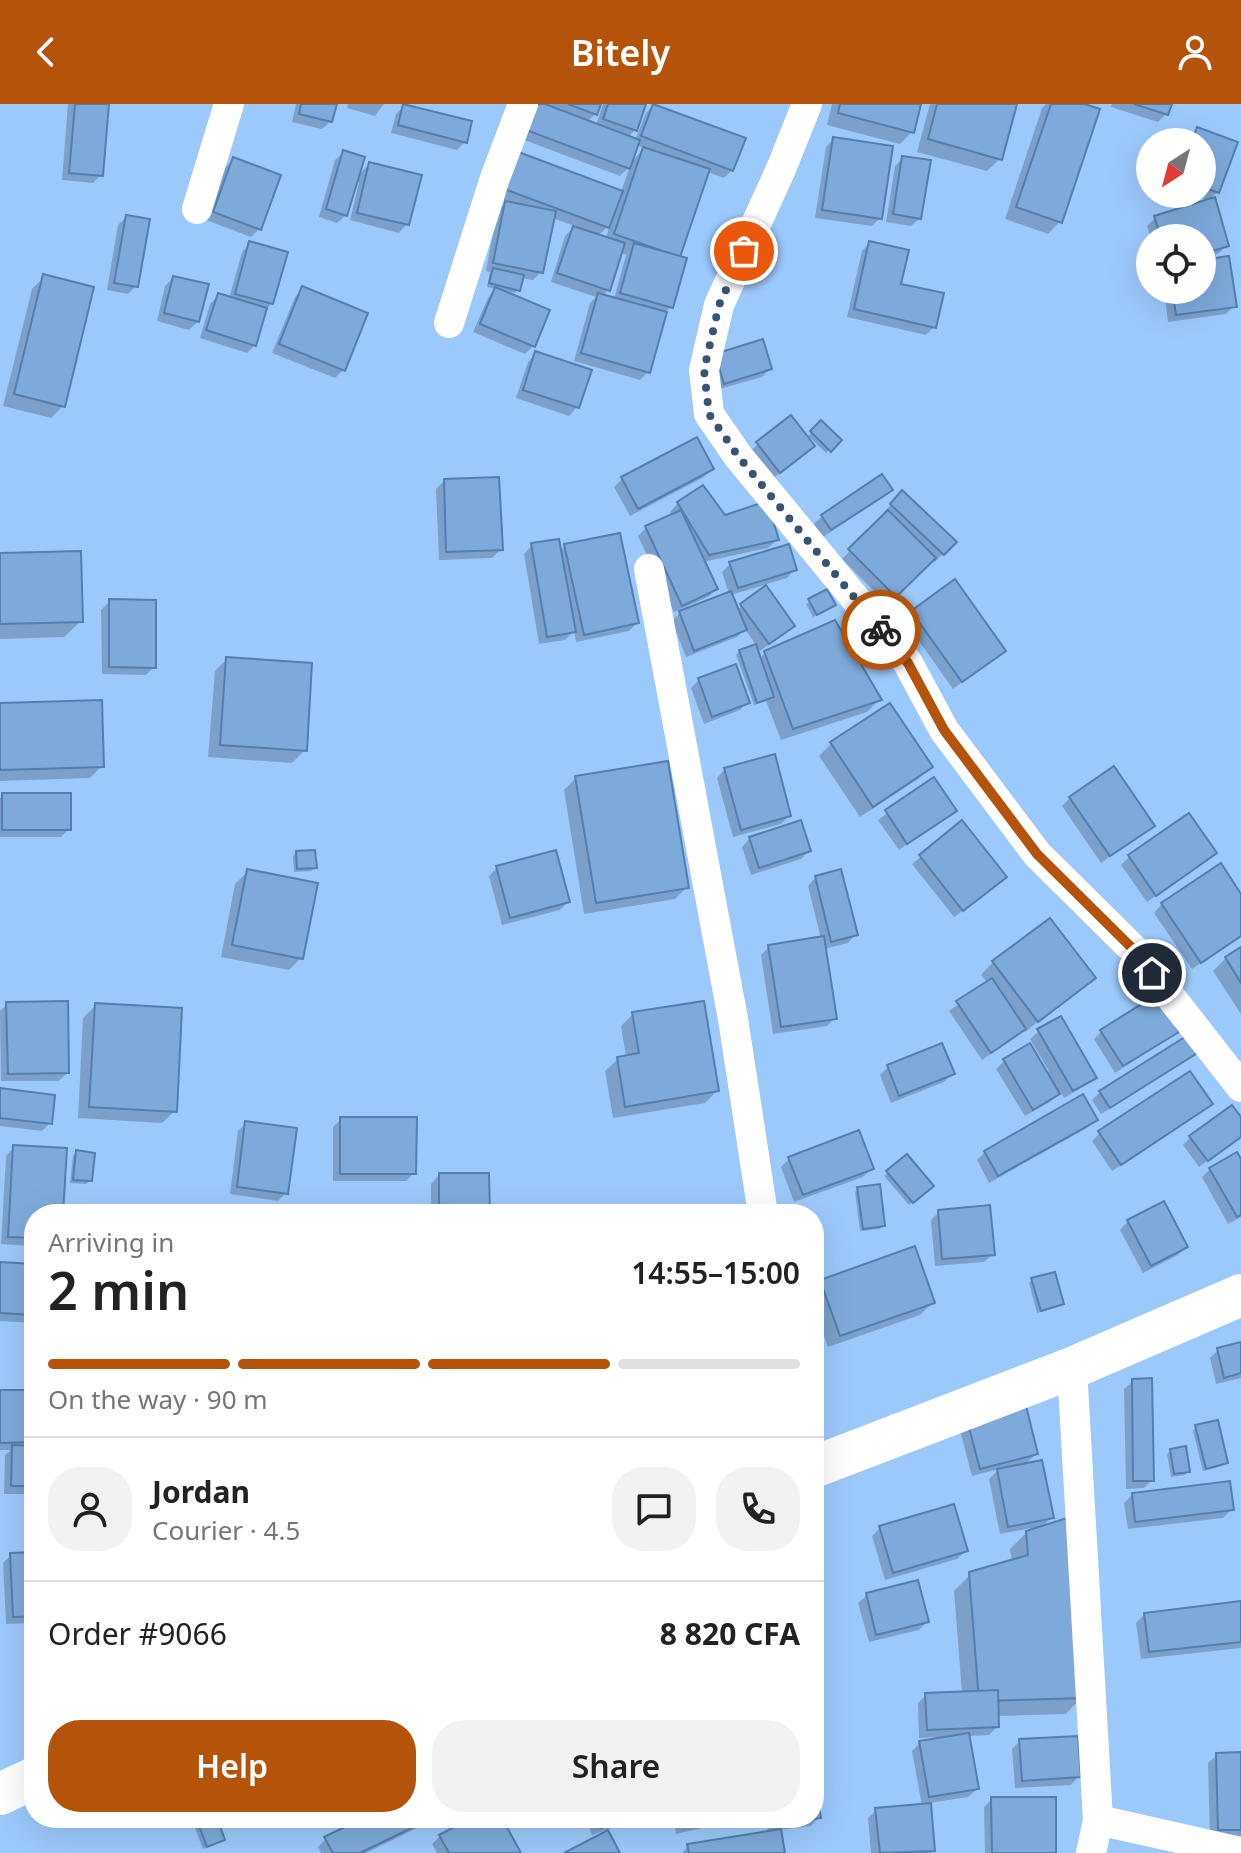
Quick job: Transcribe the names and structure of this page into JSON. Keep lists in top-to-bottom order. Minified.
{"north":"bottom left","page":{"header":"Bitely","heading":["2 min","Arriving in","14:55–15:00"],"panel":["Jordan","Courier · 4.5","Order #9066","8 820 CFA"],"bar":"On the way · 90 m","buttons":["Help","Share"]}}
